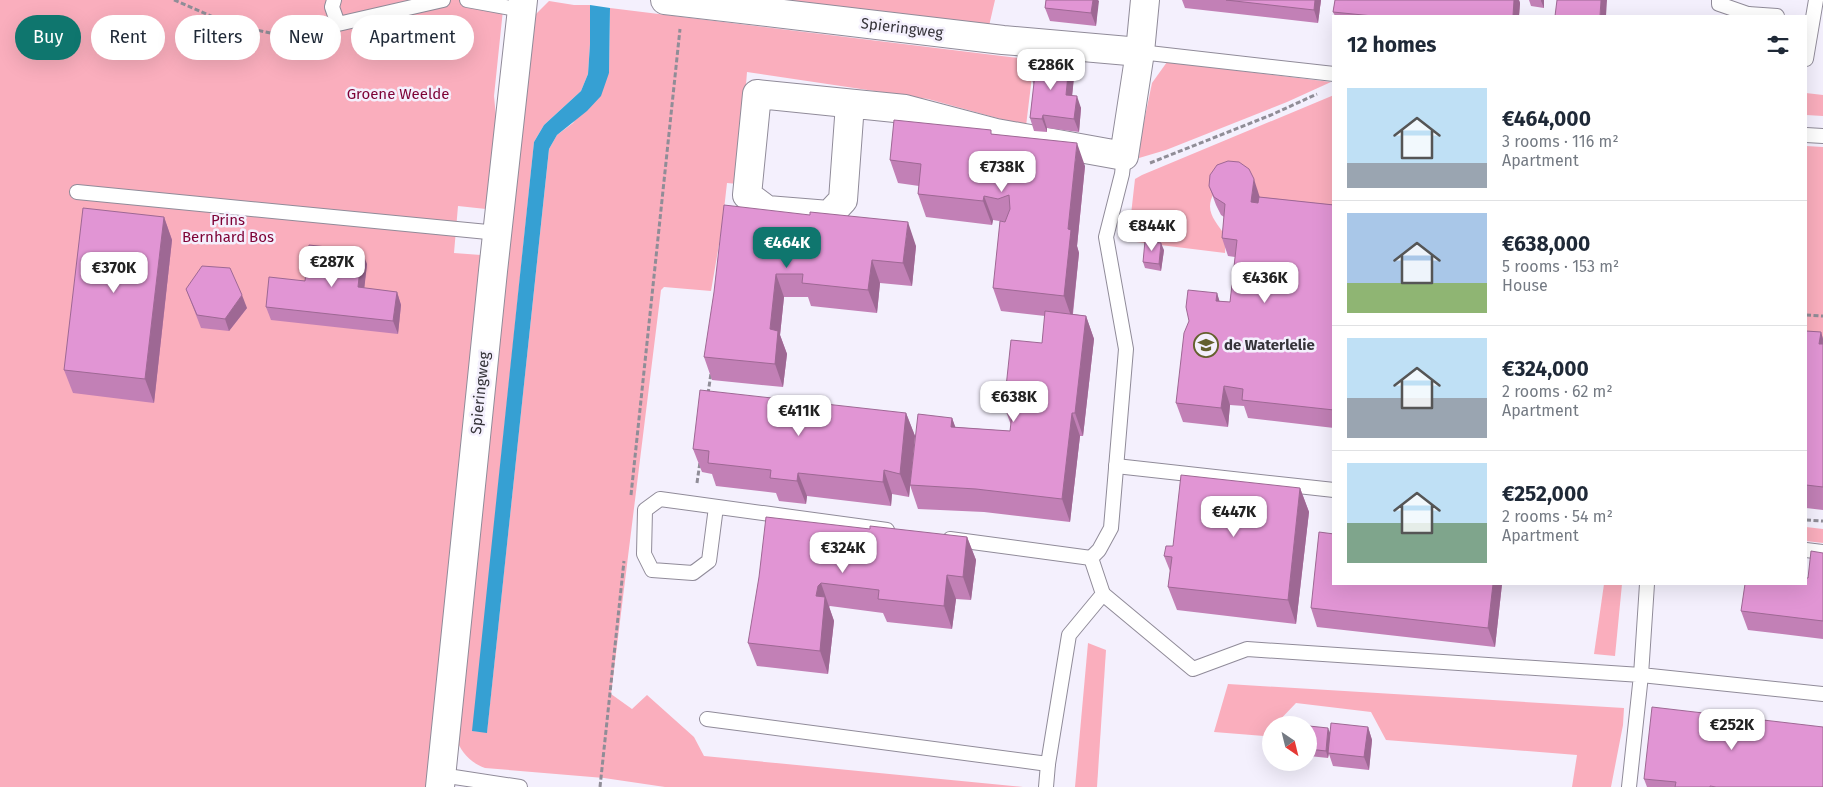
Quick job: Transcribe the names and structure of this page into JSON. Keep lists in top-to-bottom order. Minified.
{"streets":{"street":["Spieringweg"]},"parks":["Groene Weelde","Prins Bernhard Bos"],"places":{"school or university":["de Waterlelie"]},"north":"bottom right","page":{"chip":["Buy","Rent","Filters","New","Apartment"],"heading":"12 homes","price":["€286K","€738K","€844K","€464K","€287K","€370K","€436K","€638K","€411K","€447K","€324K","€252K"],"list":[{"name":"€464,000","note":"3 rooms · 116 m² · Apartment"},{"name":"€638,000","note":"5 rooms · 153 m² · House"},{"name":"€324,000","note":"2 rooms · 62 m² · Apartment"},{"name":"€252,000","note":"2 rooms · 54 m² · Apartment"}]}}
